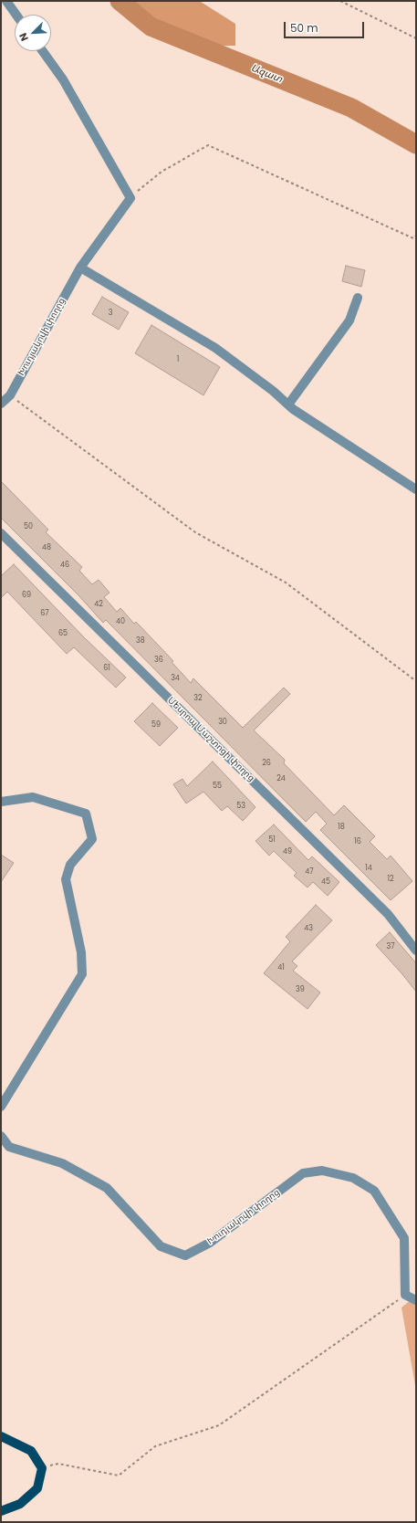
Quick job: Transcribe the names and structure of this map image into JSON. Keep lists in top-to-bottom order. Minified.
{"streets":{"street":["Խուդյակովի փողոց","Մեսրոպ Մաշտոցի փողոց"]},"water":["Ազատ"],"house_numbers":["3","1","50","48","46","69","42","67","40","65","38","36","61","34","32","30","59","26","24","55","53","18","51","16","49","14","47","12","45","43","37","41","39"],"scale_bar":"50 m","north":"bottom left"}
